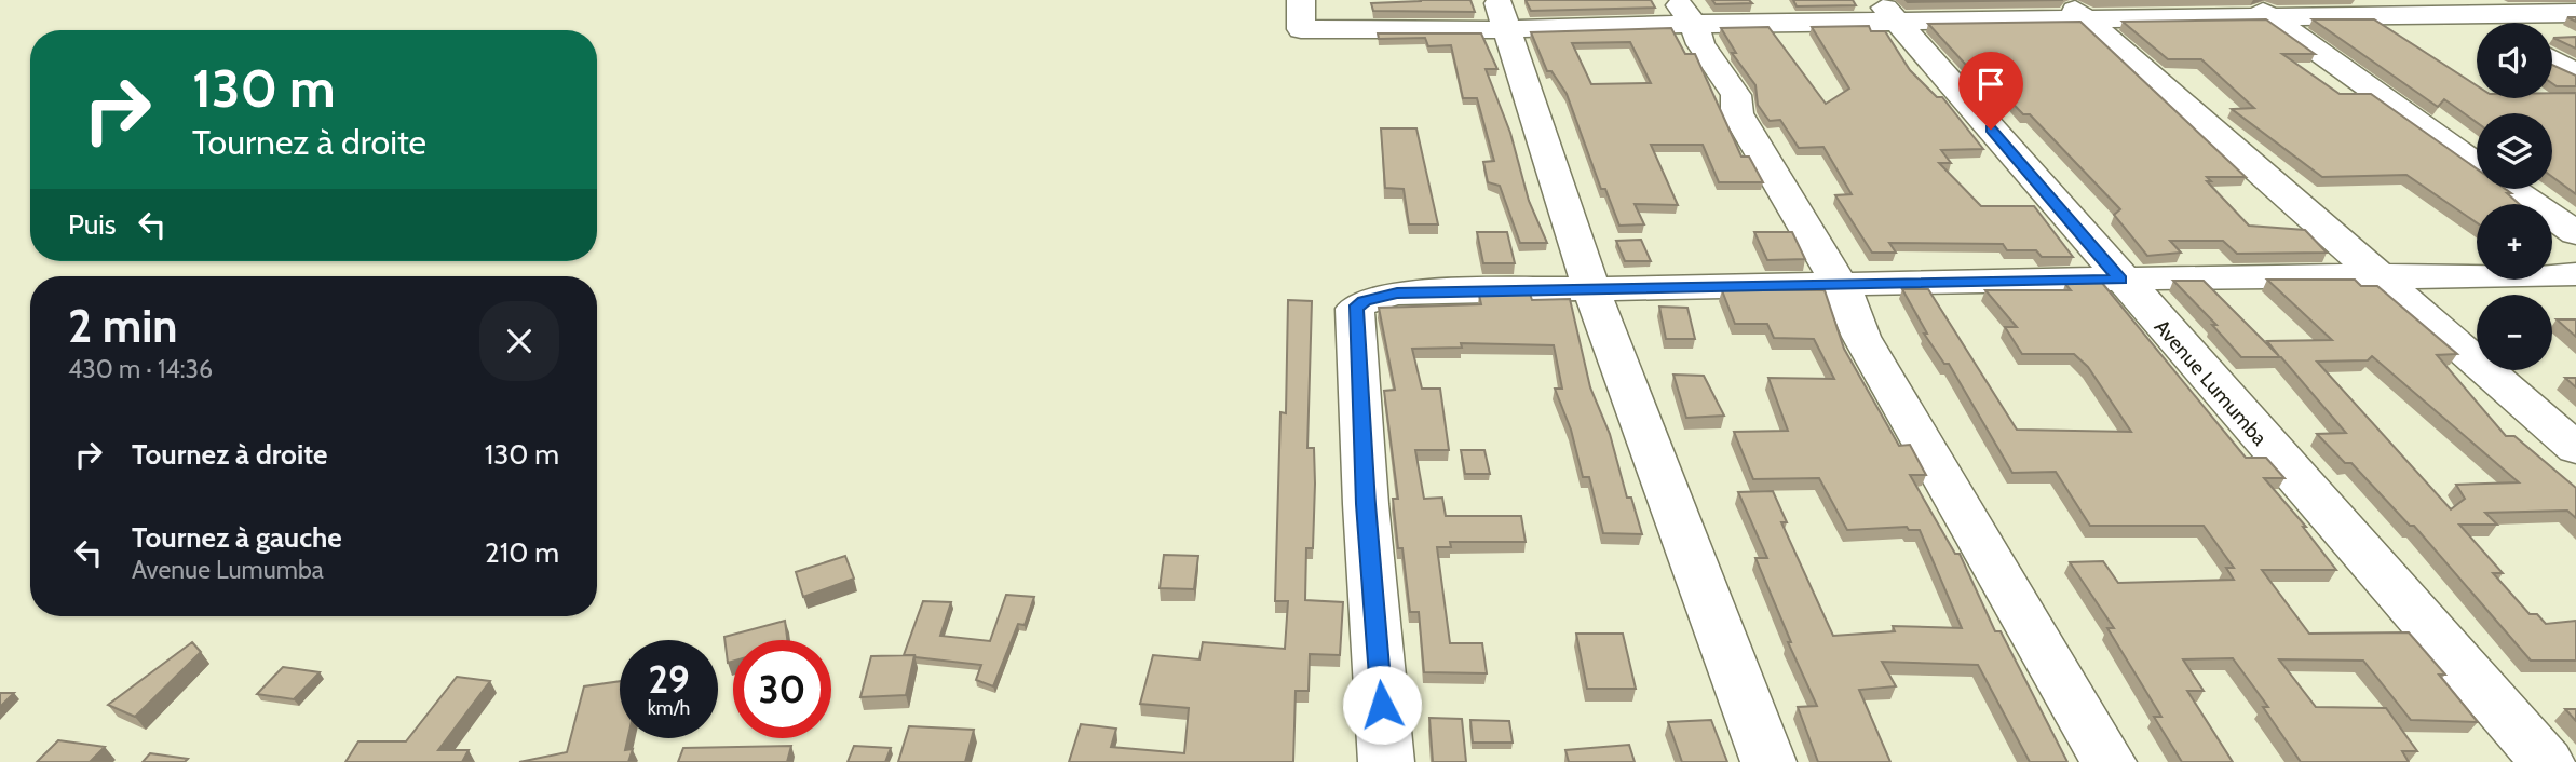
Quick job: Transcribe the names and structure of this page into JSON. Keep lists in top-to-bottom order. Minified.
{"streets":{"street":["Avenue Lumumba"]},"page":{"map_buttons":["+","−"],"turn":["130 m","Tournez à droite"],"then":"Puis","heading":["2 min","430 m · 14:36"],"list":[{"name":"Tournez à droite","value":"130 m"},{"name":"Tournez à gauche","note":"Avenue Lumumba","value":"210 m"}],"speed":"29 km/h","limit":"30"}}
